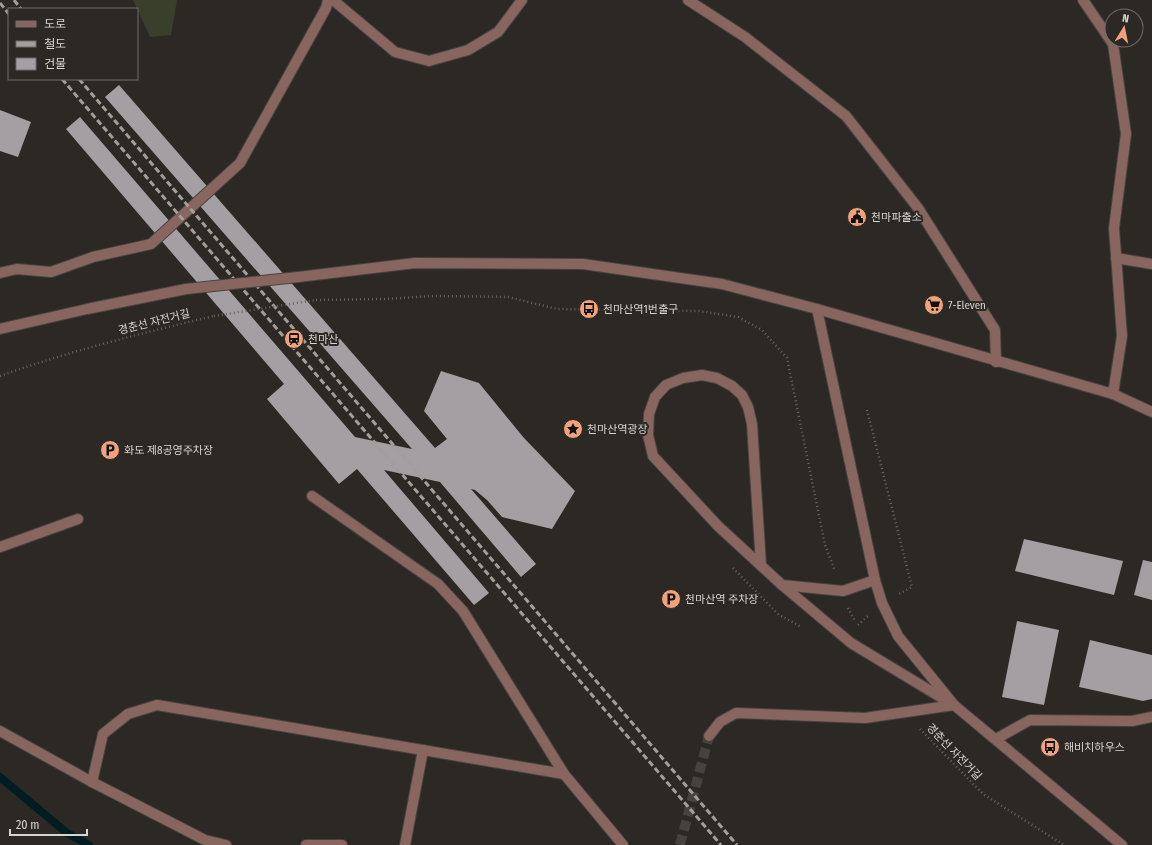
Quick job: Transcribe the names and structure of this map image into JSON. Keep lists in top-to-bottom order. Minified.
{"streets":{"path":["경춘선 자전거길"]},"places":{"public building":["천마파출소"],"supermarket":["7-Eleven"],"bus stop":["천마산역1번출구","해비치하우스"],"station":["천마산"],"place":["천마산역광장"],"parking":["화도 제8공영주차장","천마산역 주차장"]},"legend":["도로","철도","건물"],"scale_bar":"20 m","north":"top"}
